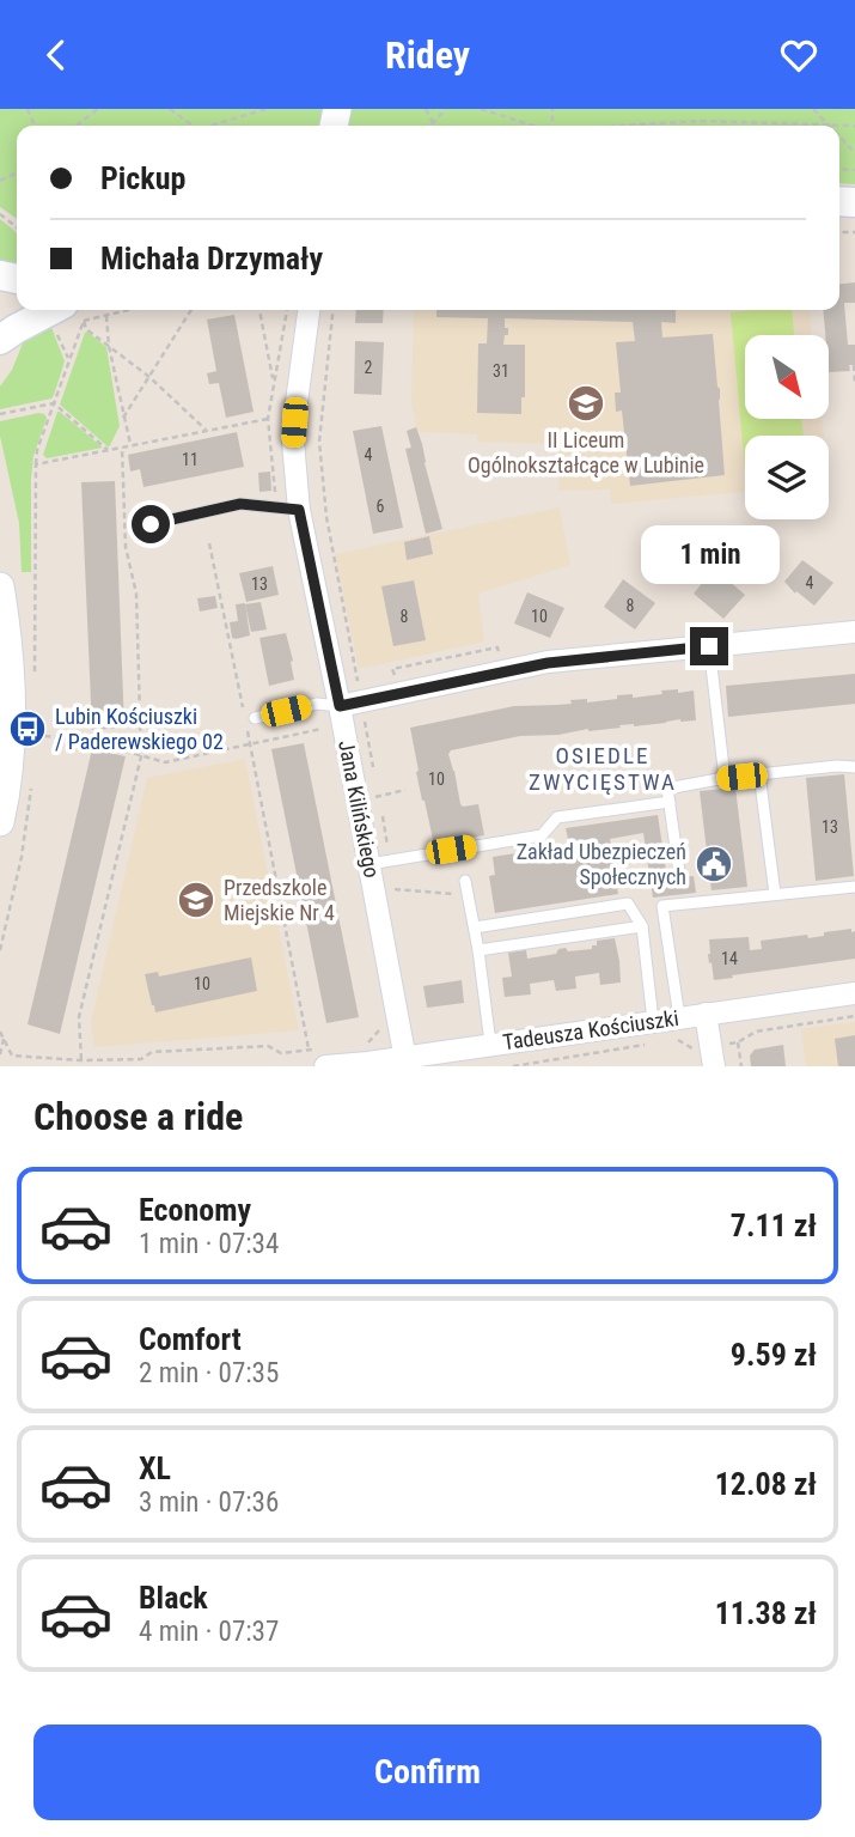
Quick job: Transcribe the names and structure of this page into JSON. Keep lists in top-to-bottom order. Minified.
{"streets":{"street":["Jana Kilińskiego","Tadeusza Kościuszki"]},"crossings":[["Jana Kilińskiego","Tadeusza Kościuszki"]],"districts":["OSIEDLE ZWYCIĘSTWA"],"places":{"school or university":["II Liceum Ogólnokształcące w Lubinie","Przedszkole Miejskie Nr 4"],"bus stop":["Lubin Kościuszki / Paderewskiego 02"],"public building":["Zakład Ubezpieczeń Społecznych"]},"house_numbers":["2","31","4","11","6","4","13","8","8","10","10","13","14","10"],"north":"bottom right","page":{"header":"Ridey","banner":["Pickup","Michała Drzymały"],"bubble":"1 min","heading":"Choose a ride","list":[{"name":"Economy","note":"1 min · 07:34","value":"7.11 zł"},{"name":"Comfort","note":"2 min · 07:35","value":"9.59 zł"},{"name":"XL","note":"3 min · 07:36","value":"12.08 zł"},{"name":"Black","note":"4 min · 07:37","value":"11.38 zł"}],"buttons":"Confirm"}}
